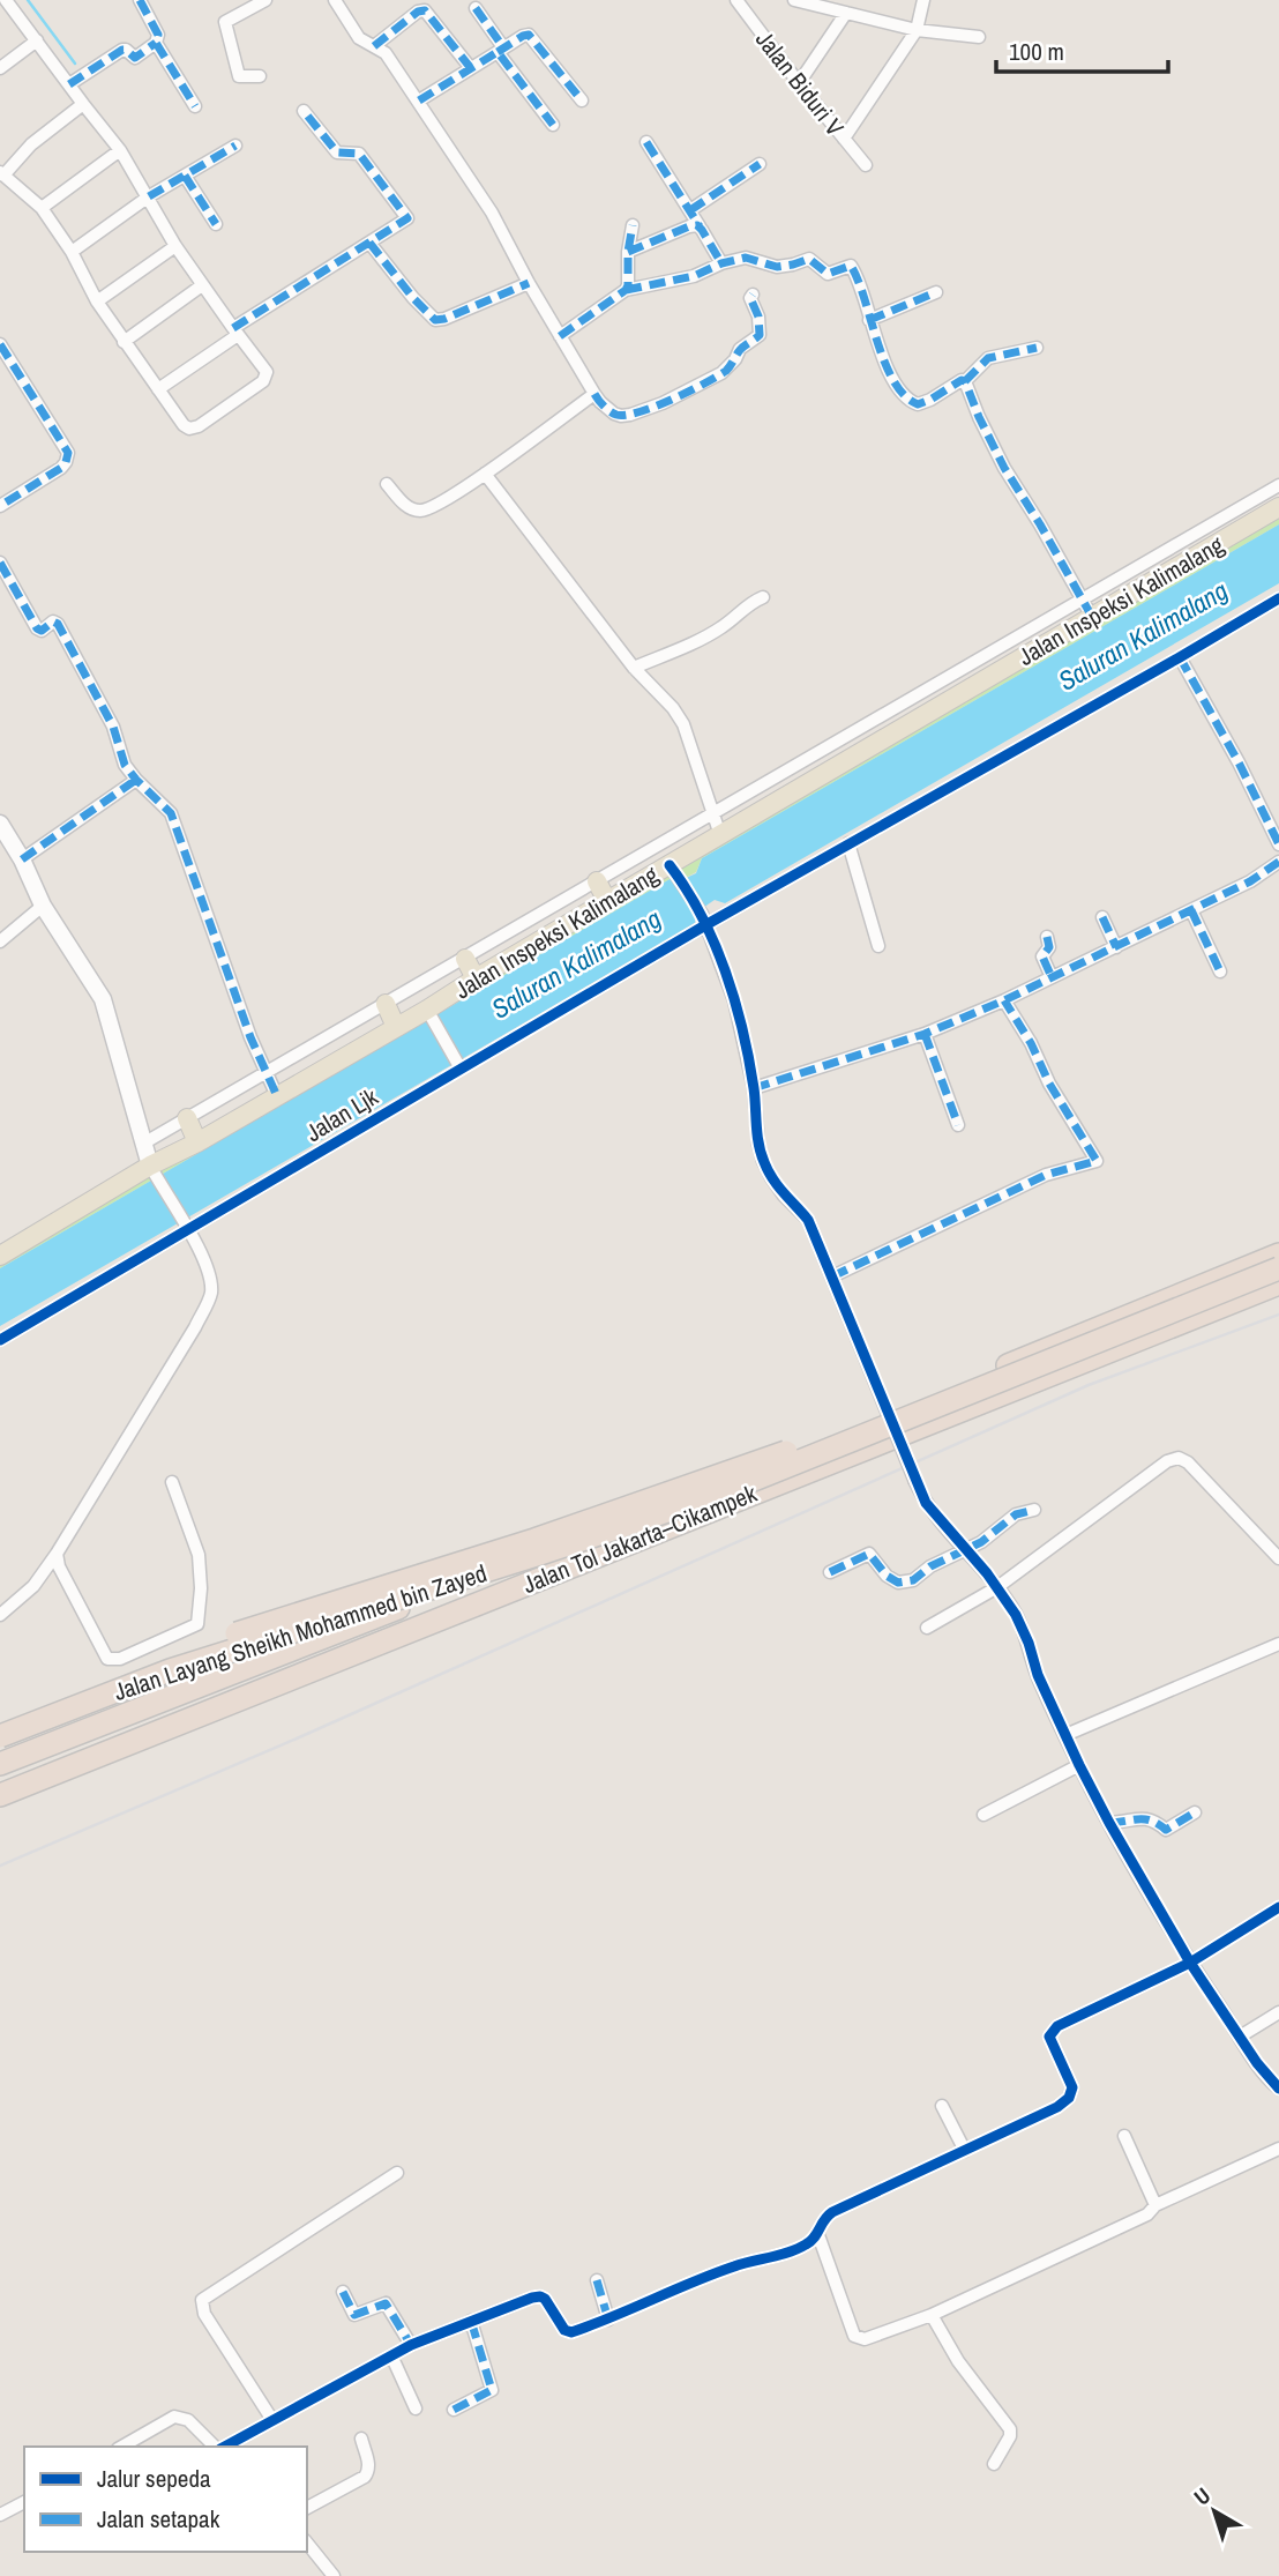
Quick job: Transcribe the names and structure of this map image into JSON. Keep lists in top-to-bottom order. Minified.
{"streets":{"highway":["Jalan Tol Jakarta–Cikampek","Jalan Layang Sheikh Mohammed bin Zayed"],"main road":["Jalan Inspeksi Kalimalang"],"street":["Jalan Biduri V","Jalan Ljk"]},"crossings":[["Jalan Tol Jakarta–Cikampek","Jalan Layang Sheikh Mohammed bin Zayed"]],"water":["Saluran Kalimalang"],"legend":["Jalur sepeda","Jalan setapak"],"scale_bar":"100 m","north":"top left"}
